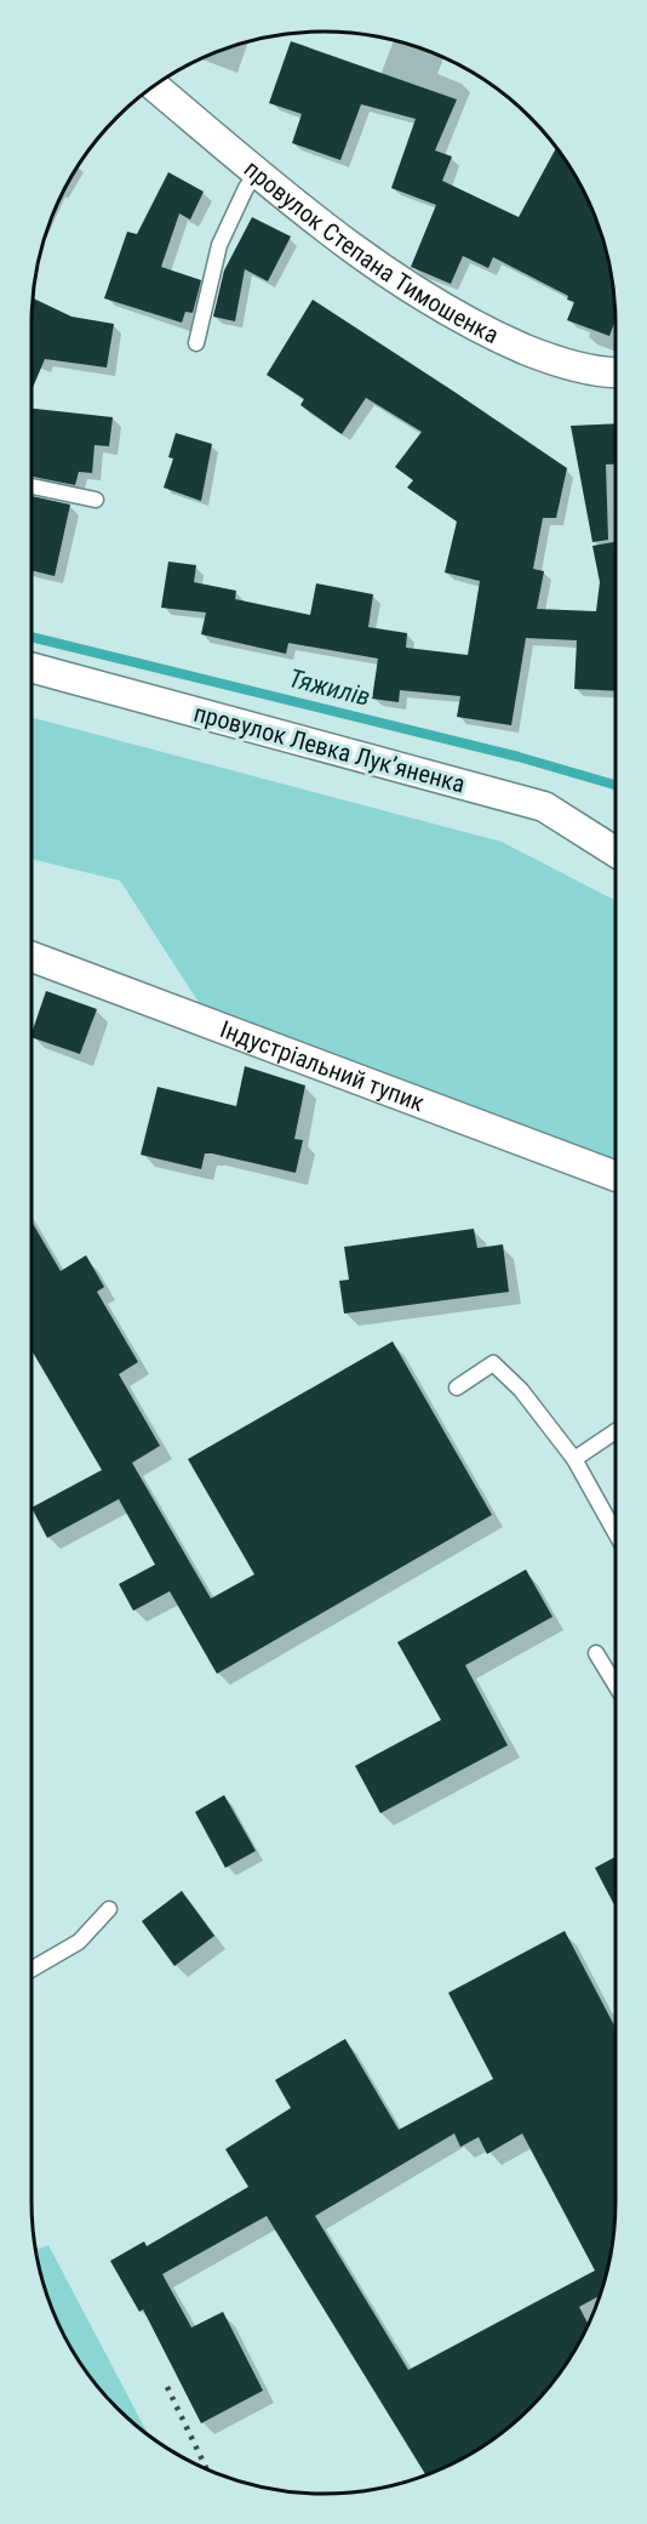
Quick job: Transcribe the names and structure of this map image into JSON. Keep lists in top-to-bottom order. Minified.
{"streets":{"street":["провулок Степана Тимошенка","провулок Левка Лукʼяненка","Індустріальний тупик"]},"water":["Тяжилів"]}
